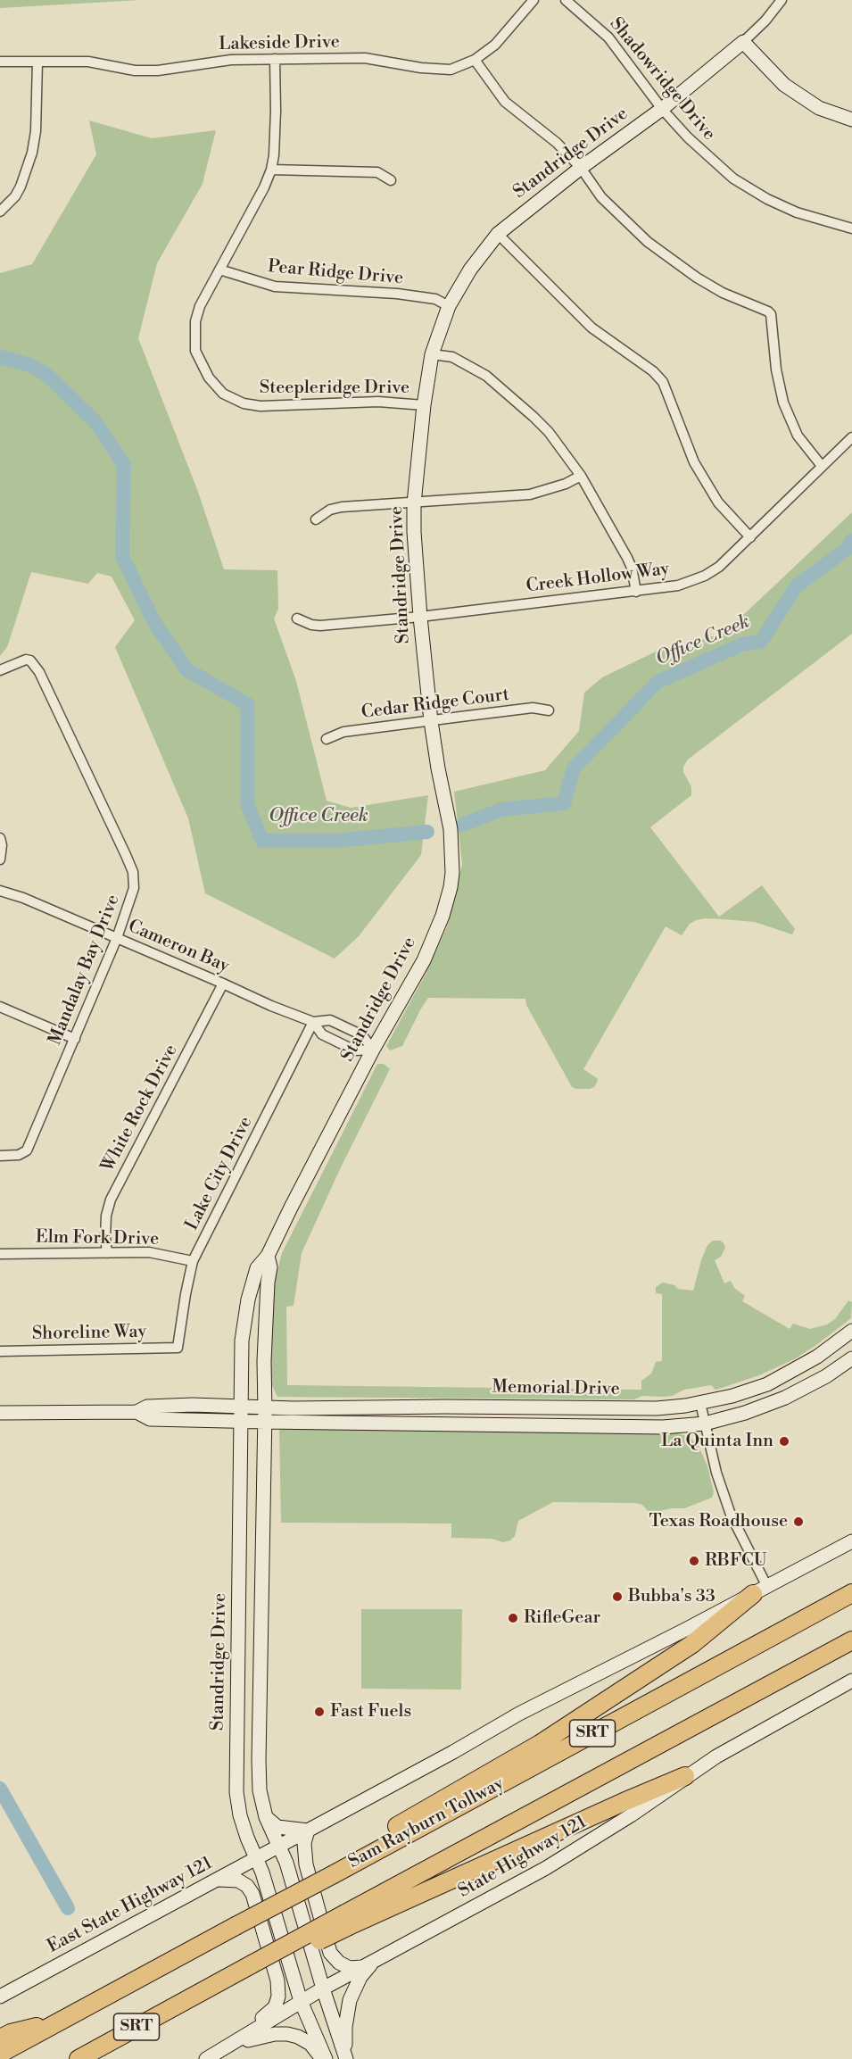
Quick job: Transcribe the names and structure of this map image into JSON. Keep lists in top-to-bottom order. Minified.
{"streets":{"highway":["SRT","Sam Rayburn Tollway"],"street":["Lakeside Drive","Shadowridge Drive","Standridge Drive","Pear Ridge Drive","Steepleridge Drive","Creek Hollow Way","Cedar Ridge Court","Cameron Bay","Mandalay Bay Drive","White Rock Drive","Lake City Drive","Elm Fork Drive","Shoreline Way","Memorial Drive","State Highway 121","East State Highway 121"]},"crossings":[["Lakeside Drive","Steepleridge Drive"],["Shadowridge Drive","Standridge Drive"],["Standridge Drive","Pear Ridge Drive"],["Standridge Drive","Steepleridge Drive"],["Standridge Drive","Creek Hollow Way"],["Standridge Drive","Cedar Ridge Court"],["Standridge Drive","Cameron Bay"],["Standridge Drive","Memorial Drive"],["Standridge Drive","State Highway 121"],["Standridge Drive","East State Highway 121"],["Pear Ridge Drive","Steepleridge Drive"],["Cameron Bay","Mandalay Bay Drive"],["Cameron Bay","White Rock Drive"],["Cameron Bay","Lake City Drive"],["White Rock Drive","Elm Fork Drive"],["Lake City Drive","Elm Fork Drive"],["Lake City Drive","Shoreline Way"]],"water":["Office Creek"],"places":["La Quinta Inn","Texas Roadhouse","RBFCU","Bubba's 33","RifleGear","Fast Fuels"]}
